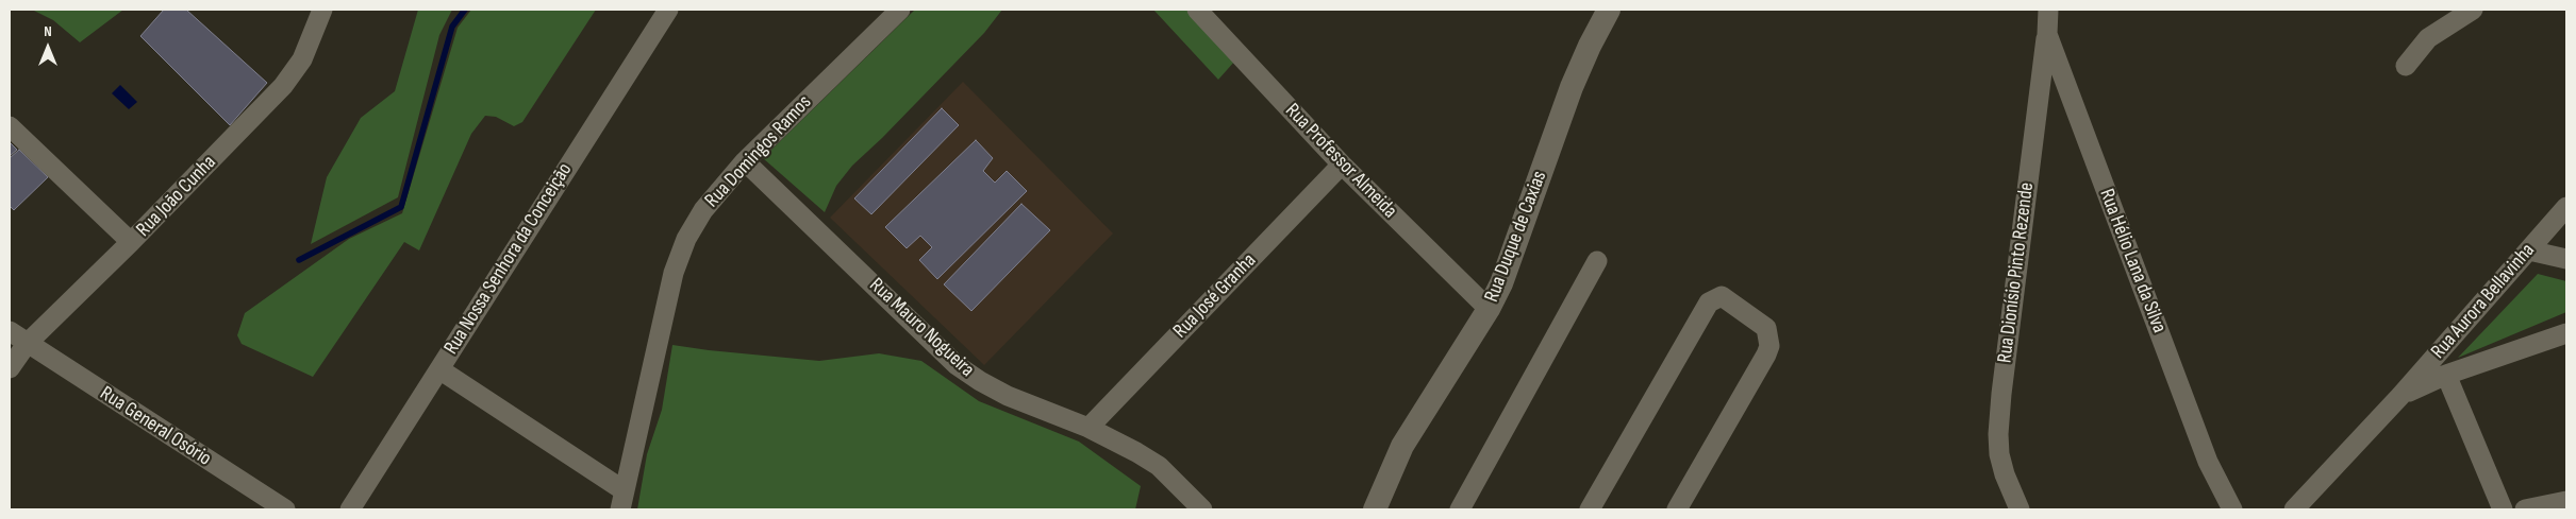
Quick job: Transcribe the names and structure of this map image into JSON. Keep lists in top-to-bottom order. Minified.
{"streets":{"street":["Rua Domingos Ramos","Rua Professor Almeida","Rua João Cunha","Rua Duque de Caxias","Rua Nossa Senhora da Conceição","Rua Hélio Lana da Silva","Rua Dionísio Pinto Rezende","Rua José Granha","Rua Aurora Bellavinha","Rua Mauro Nogueira","Rua General Osório"]},"crossings":[["Rua Domingos Ramos","Rua Mauro Nogueira"],["Rua Professor Almeida","Rua Duque de Caxias"],["Rua Professor Almeida","Rua José Granha"],["Rua João Cunha","Rua General Osório"],["Rua Hélio Lana da Silva","Rua Dionísio Pinto Rezende"],["Rua José Granha","Rua Mauro Nogueira"]],"north":"top"}
